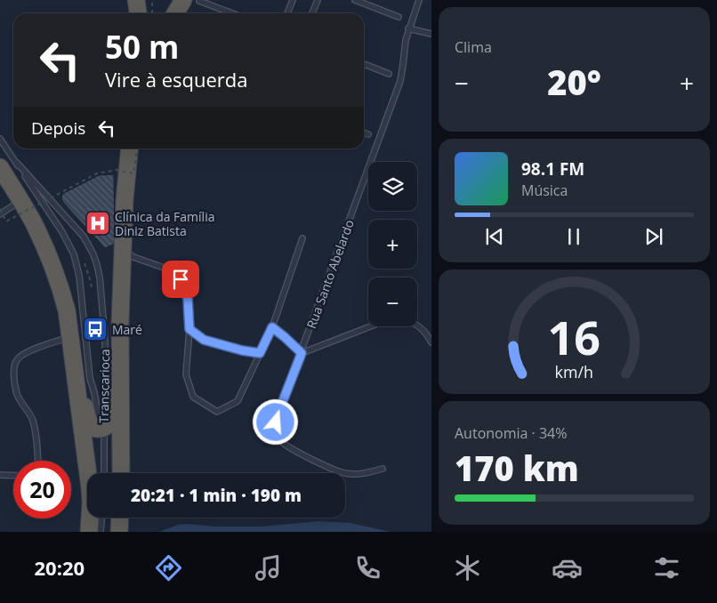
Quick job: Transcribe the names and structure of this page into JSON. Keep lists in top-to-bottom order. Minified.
{"streets":{"lane":["Rua Santo Abelardo","Transcarioca"]},"places":{"hospital":["Clínica da Família Diniz Batista"],"bus stop":["Maré"]},"page":{"tile":["Clima",["Autonomia · 34%","170 km"]],"turn":["50 m","Vire à esquerda"],"heat":["−","20°","+"],"then":"Depois","song":["98.1 FM","Música"],"map_buttons":["+","−"],"limit":"20","trip":"20:21 · 1 min · 190 m","tabs":"20:20","gauge":["16","km/h"]}}
